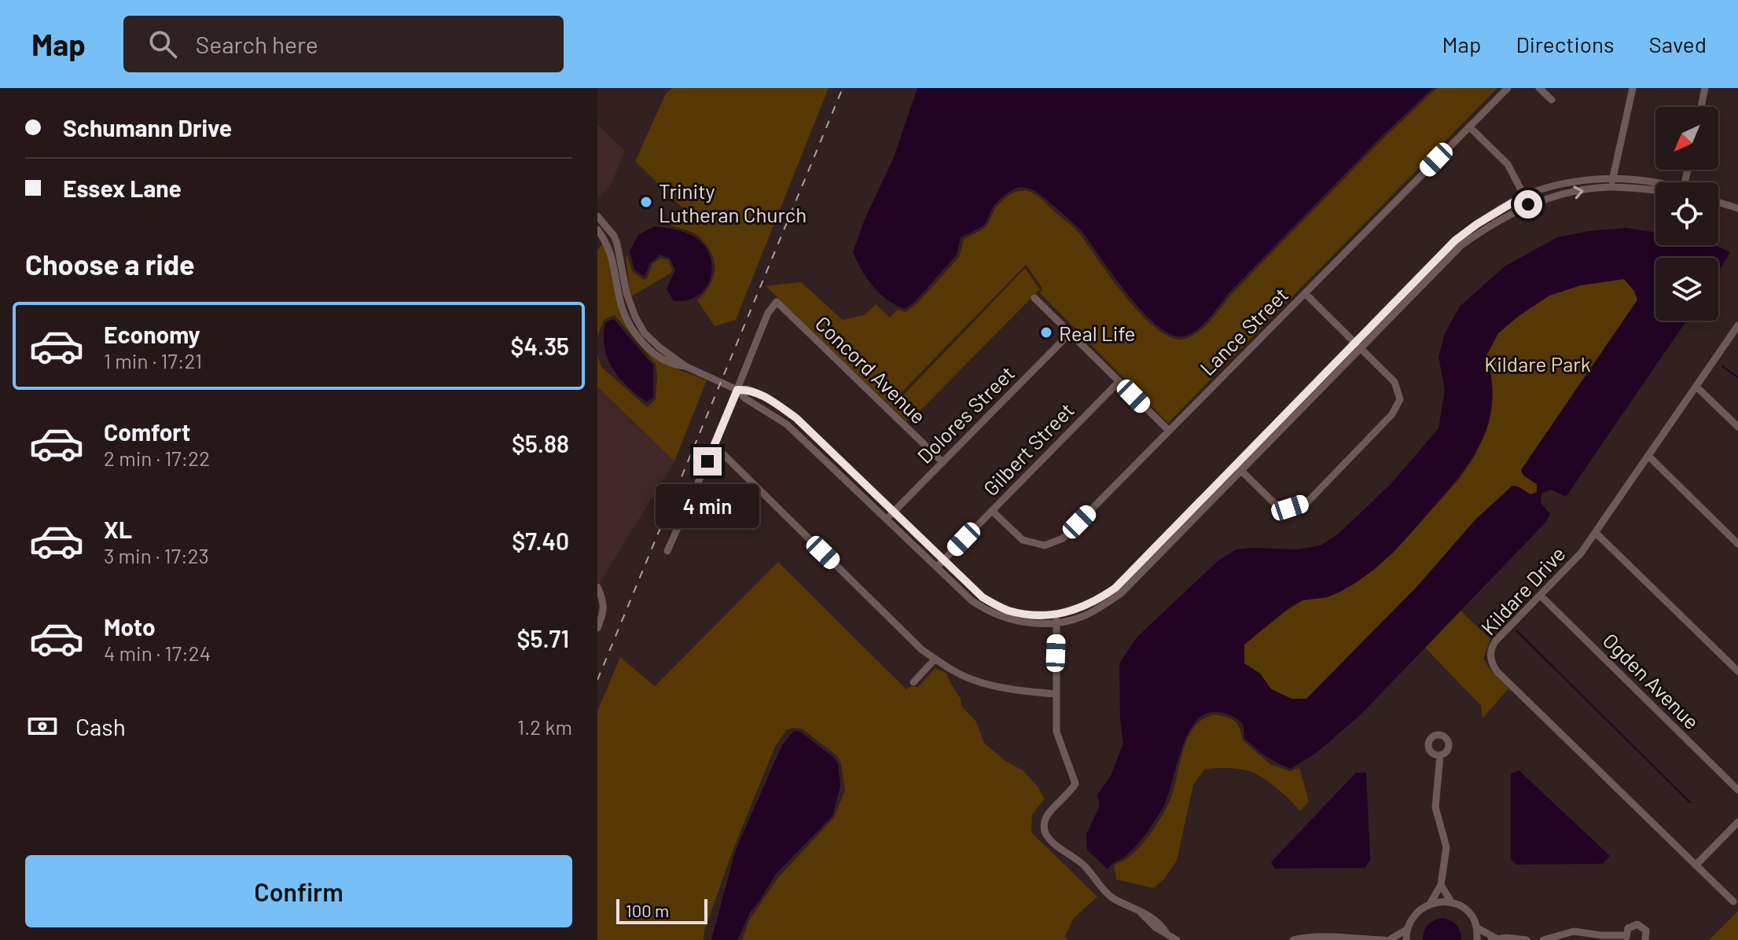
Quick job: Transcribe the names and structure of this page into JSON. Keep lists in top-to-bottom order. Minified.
{"streets":{"street":["Lance Street","Concord Avenue","Dolores Street","Gilbert Street","Kildare Drive","Ogden Avenue"]},"crossings":[["Lance Street","Gilbert Street"],["Concord Avenue","Dolores Street"],["Kildare Drive","Ogden Avenue"]],"parks":["Kildare Park"],"places":["Trinity Lutheran Church","Real Life"],"scale_bar":"100 m","north":"bottom left","page":{"header":"Map","search":"Search here","nav":["Map","Directions","Saved"],"banner":["Schumann Drive","Essex Lane"],"heading":"Choose a ride","list":[{"name":"Economy","note":"1 min · 17:21","value":"$4.35"},{"name":"Comfort","note":"2 min · 17:22","value":"$5.88"},{"name":"XL","note":"3 min · 17:23","value":"$7.40"},{"name":"Moto","note":"4 min · 17:24","value":"$5.71"}],"bubble":"4 min","pay":["Cash","1.2 km"],"buttons":"Confirm","scale":"100 m"}}
